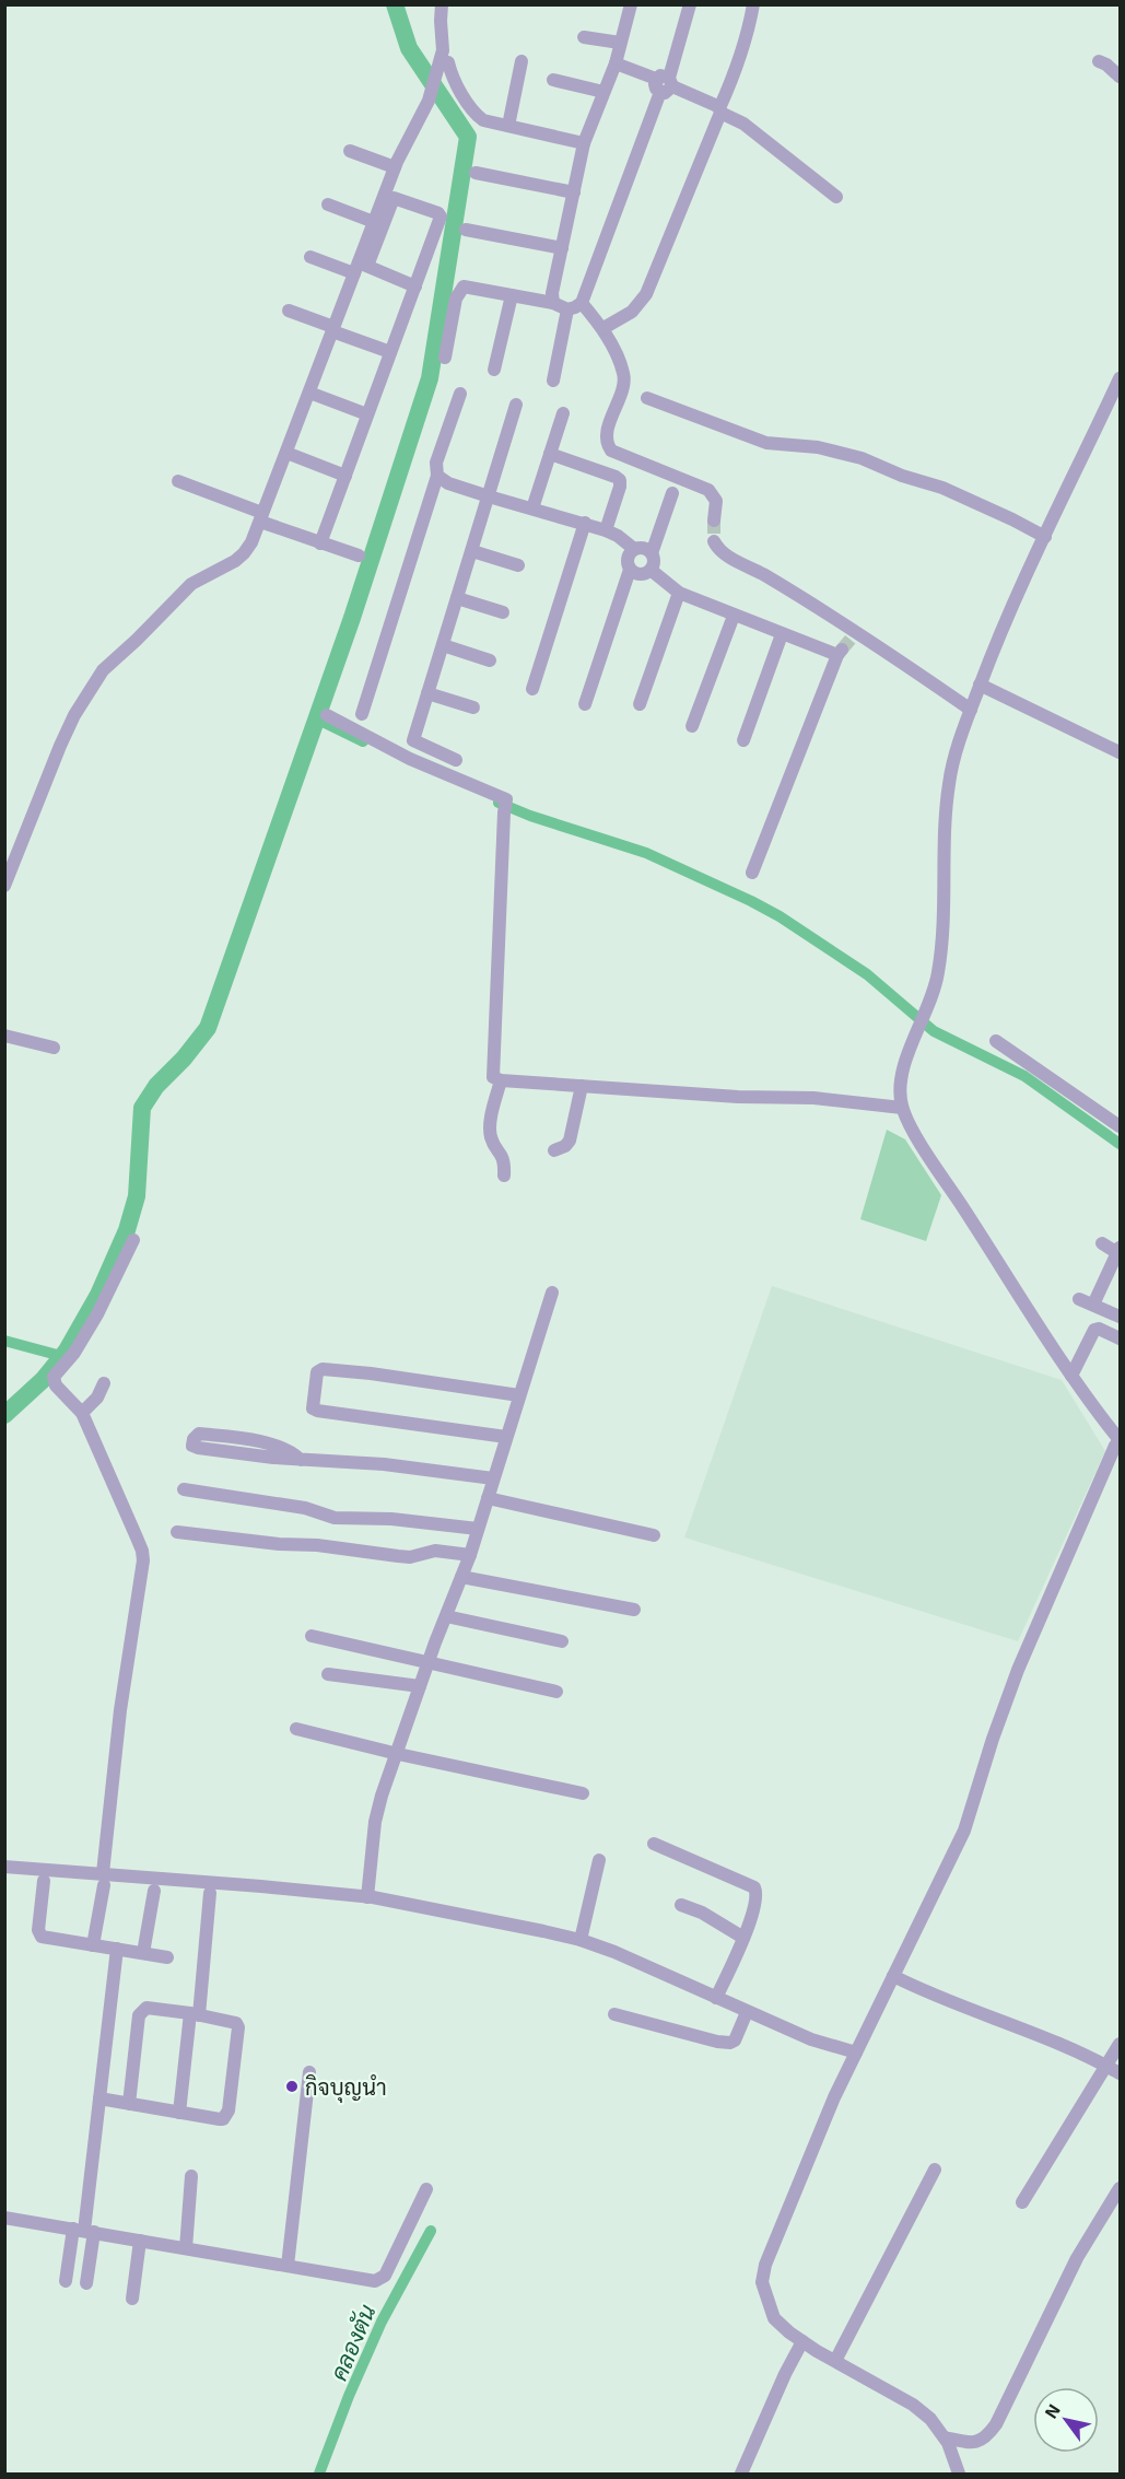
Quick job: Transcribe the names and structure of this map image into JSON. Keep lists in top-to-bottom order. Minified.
{"water":["คลองตัน"],"places":["กิจบุญนำ"],"north":"top left"}
